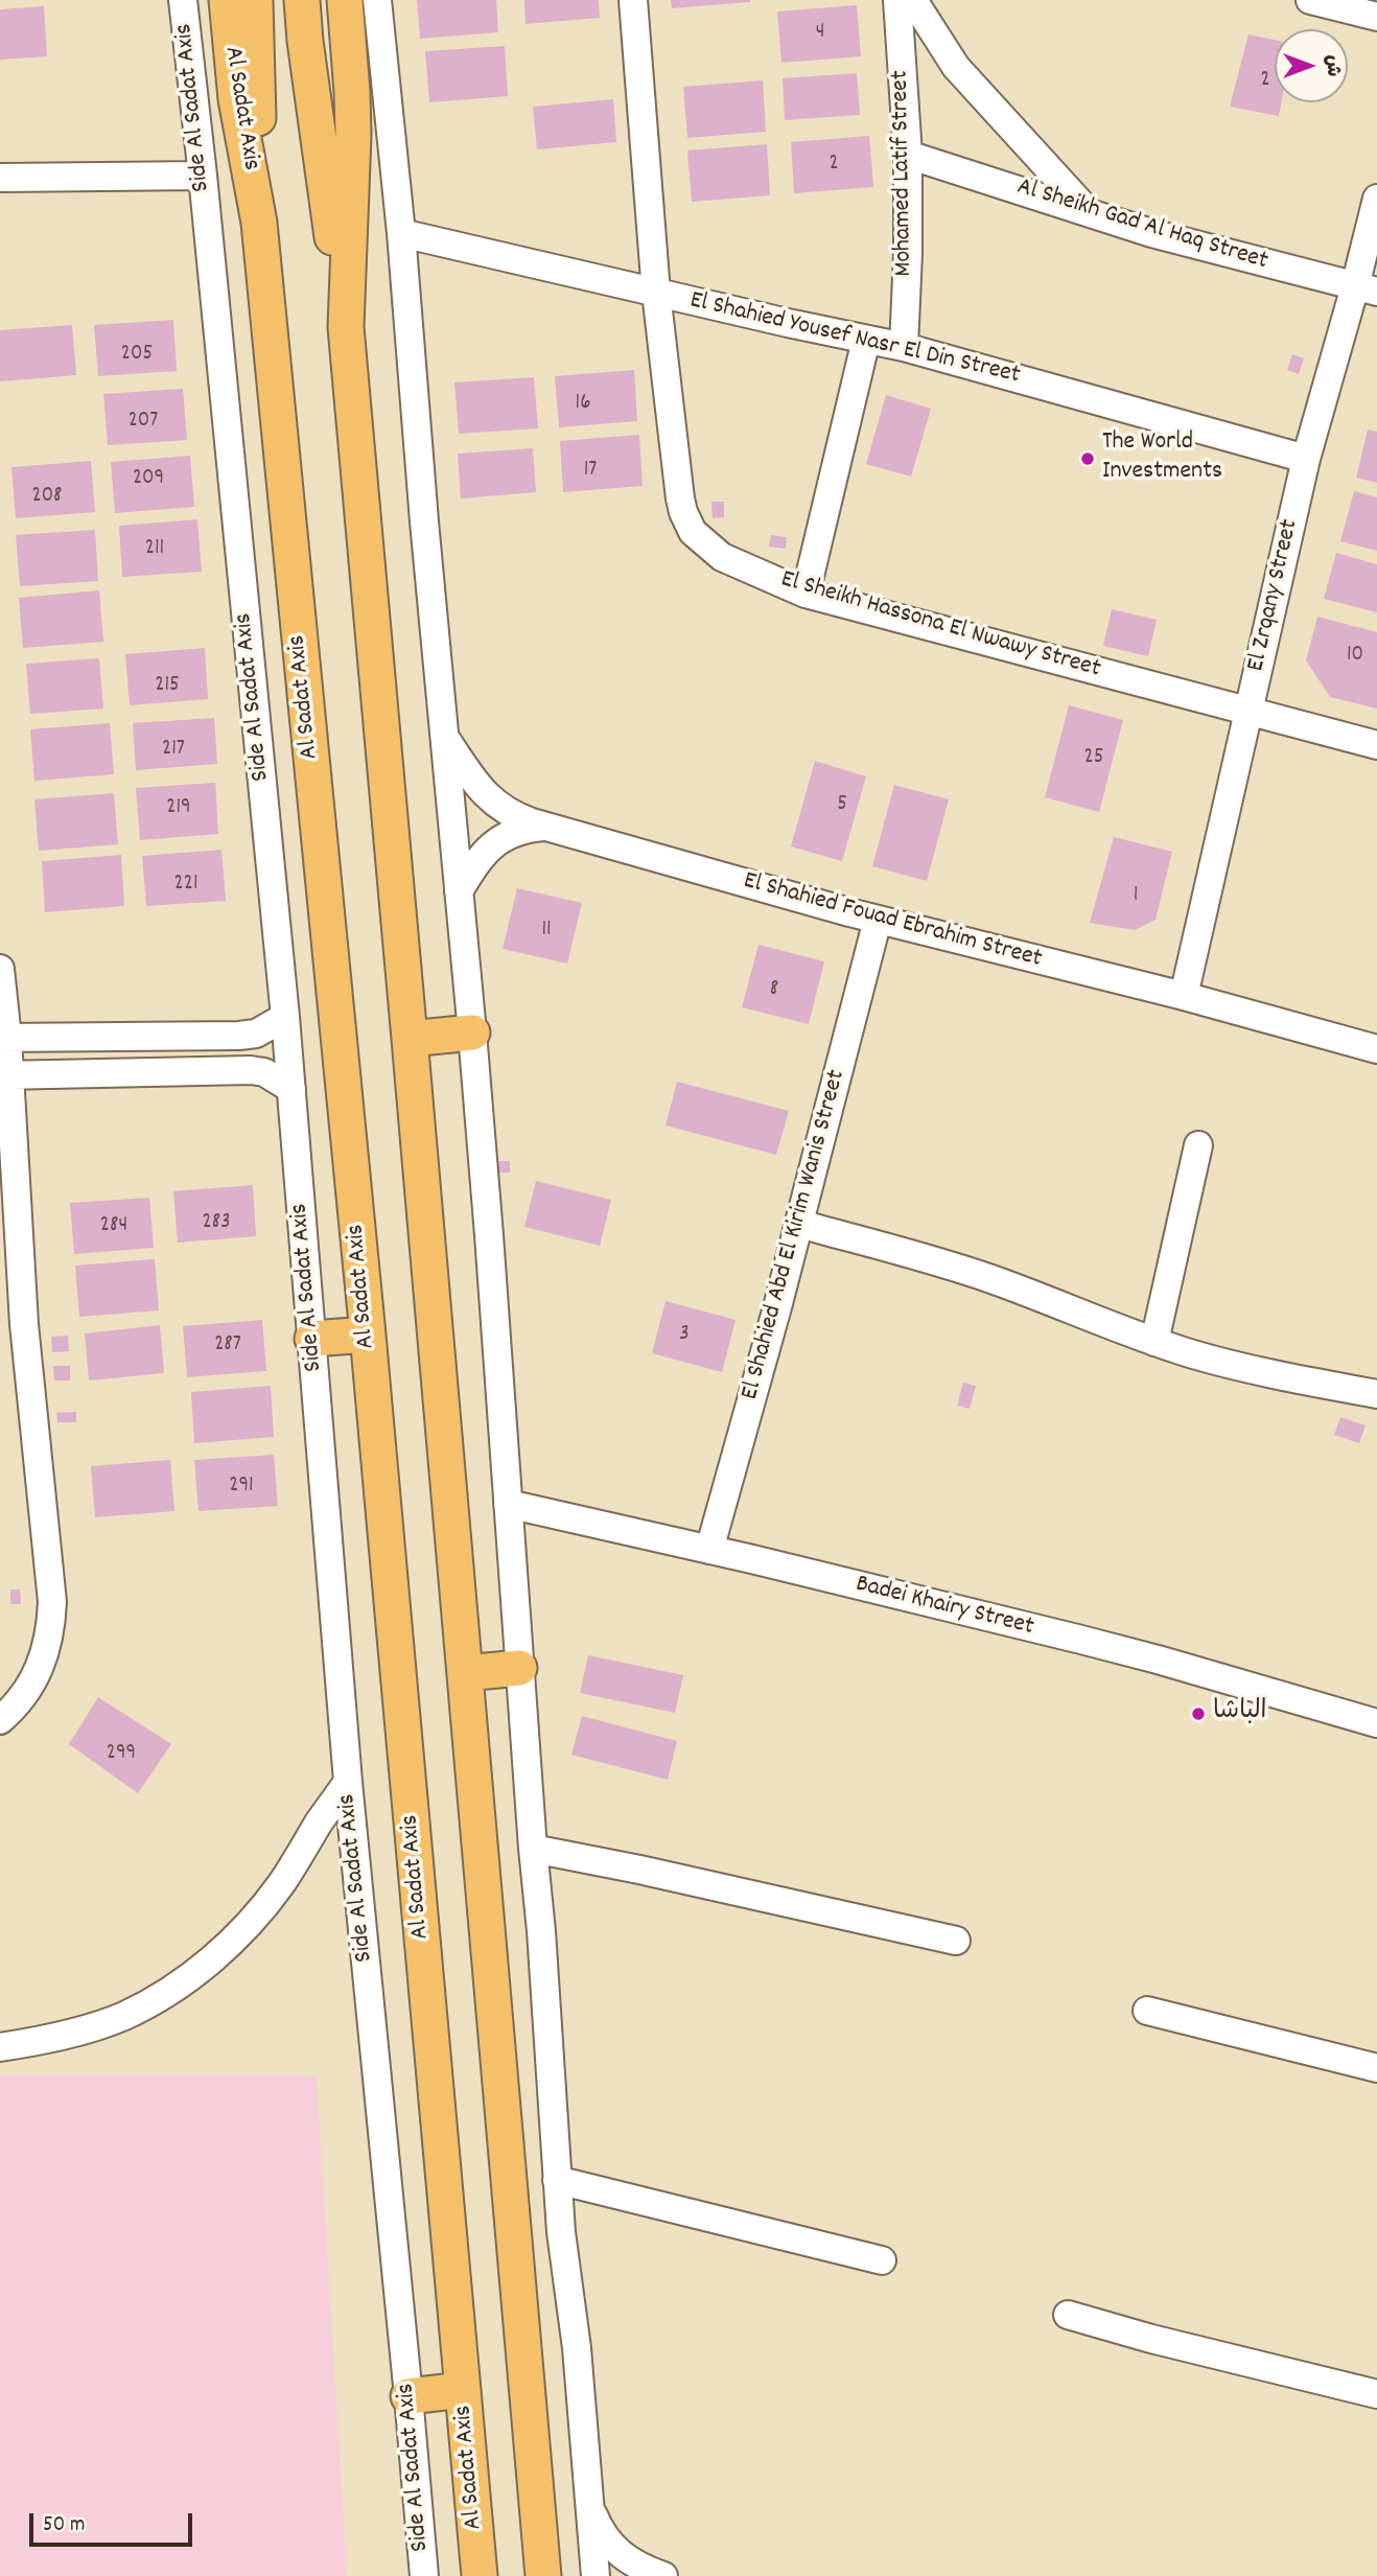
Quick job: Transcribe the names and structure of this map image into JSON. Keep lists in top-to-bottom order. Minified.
{"streets":{"main road":["Al Sadat Axis"],"street":["Side Al Sadat Axis","Mohamed Latif Street","Al Sheikh Gad Al Haq Street","El Shahied Yousef Nasr El Din Street","El Zrqany Street","El Sheikh Hassona El Nwawy Street","El Shahied Fouad Ebrahim Street","El Shahied Abd El Kirim Wanis Street","Badei Khairy Street"]},"crossings":[["Mohamed Latif Street","Al Sheikh Gad Al Haq Street"],["Mohamed Latif Street","El Shahied Yousef Nasr El Din Street"],["Al Sheikh Gad Al Haq Street","El Zrqany Street"],["El Shahied Yousef Nasr El Din Street","El Zrqany Street"],["El Shahied Yousef Nasr El Din Street","El Sheikh Hassona El Nwawy Street"],["El Zrqany Street","El Sheikh Hassona El Nwawy Street"],["El Zrqany Street","El Shahied Fouad Ebrahim Street"],["El Shahied Fouad Ebrahim Street","El Shahied Abd El Kirim Wanis Street"],["El Shahied Abd El Kirim Wanis Street","Badei Khairy Street"]],"places":["The World Investments","الباشا"],"house_numbers":["4","2","2","205","16","207","17","209","208","211","10","215","217","25","5","219","221","1","11","8","283","284","3","287","291","299"],"scale_bar":"50 m","north":"right"}
